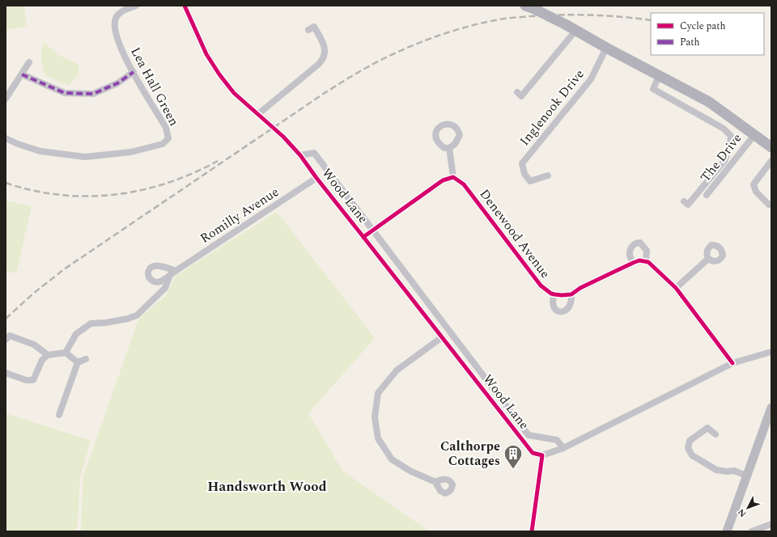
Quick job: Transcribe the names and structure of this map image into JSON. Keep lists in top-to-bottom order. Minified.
{"streets":{"street":["Lea Hall Green","Inglenook Drive","The Drive","Wood Lane","Romilly Avenue","Denewood Avenue"]},"crossings":[["Wood Lane","Romilly Avenue"]],"districts":["Handsworth Wood"],"places":{"building":["Calthorpe Cottages"]},"legend":["Cycle path","Path"],"north":"bottom left"}
